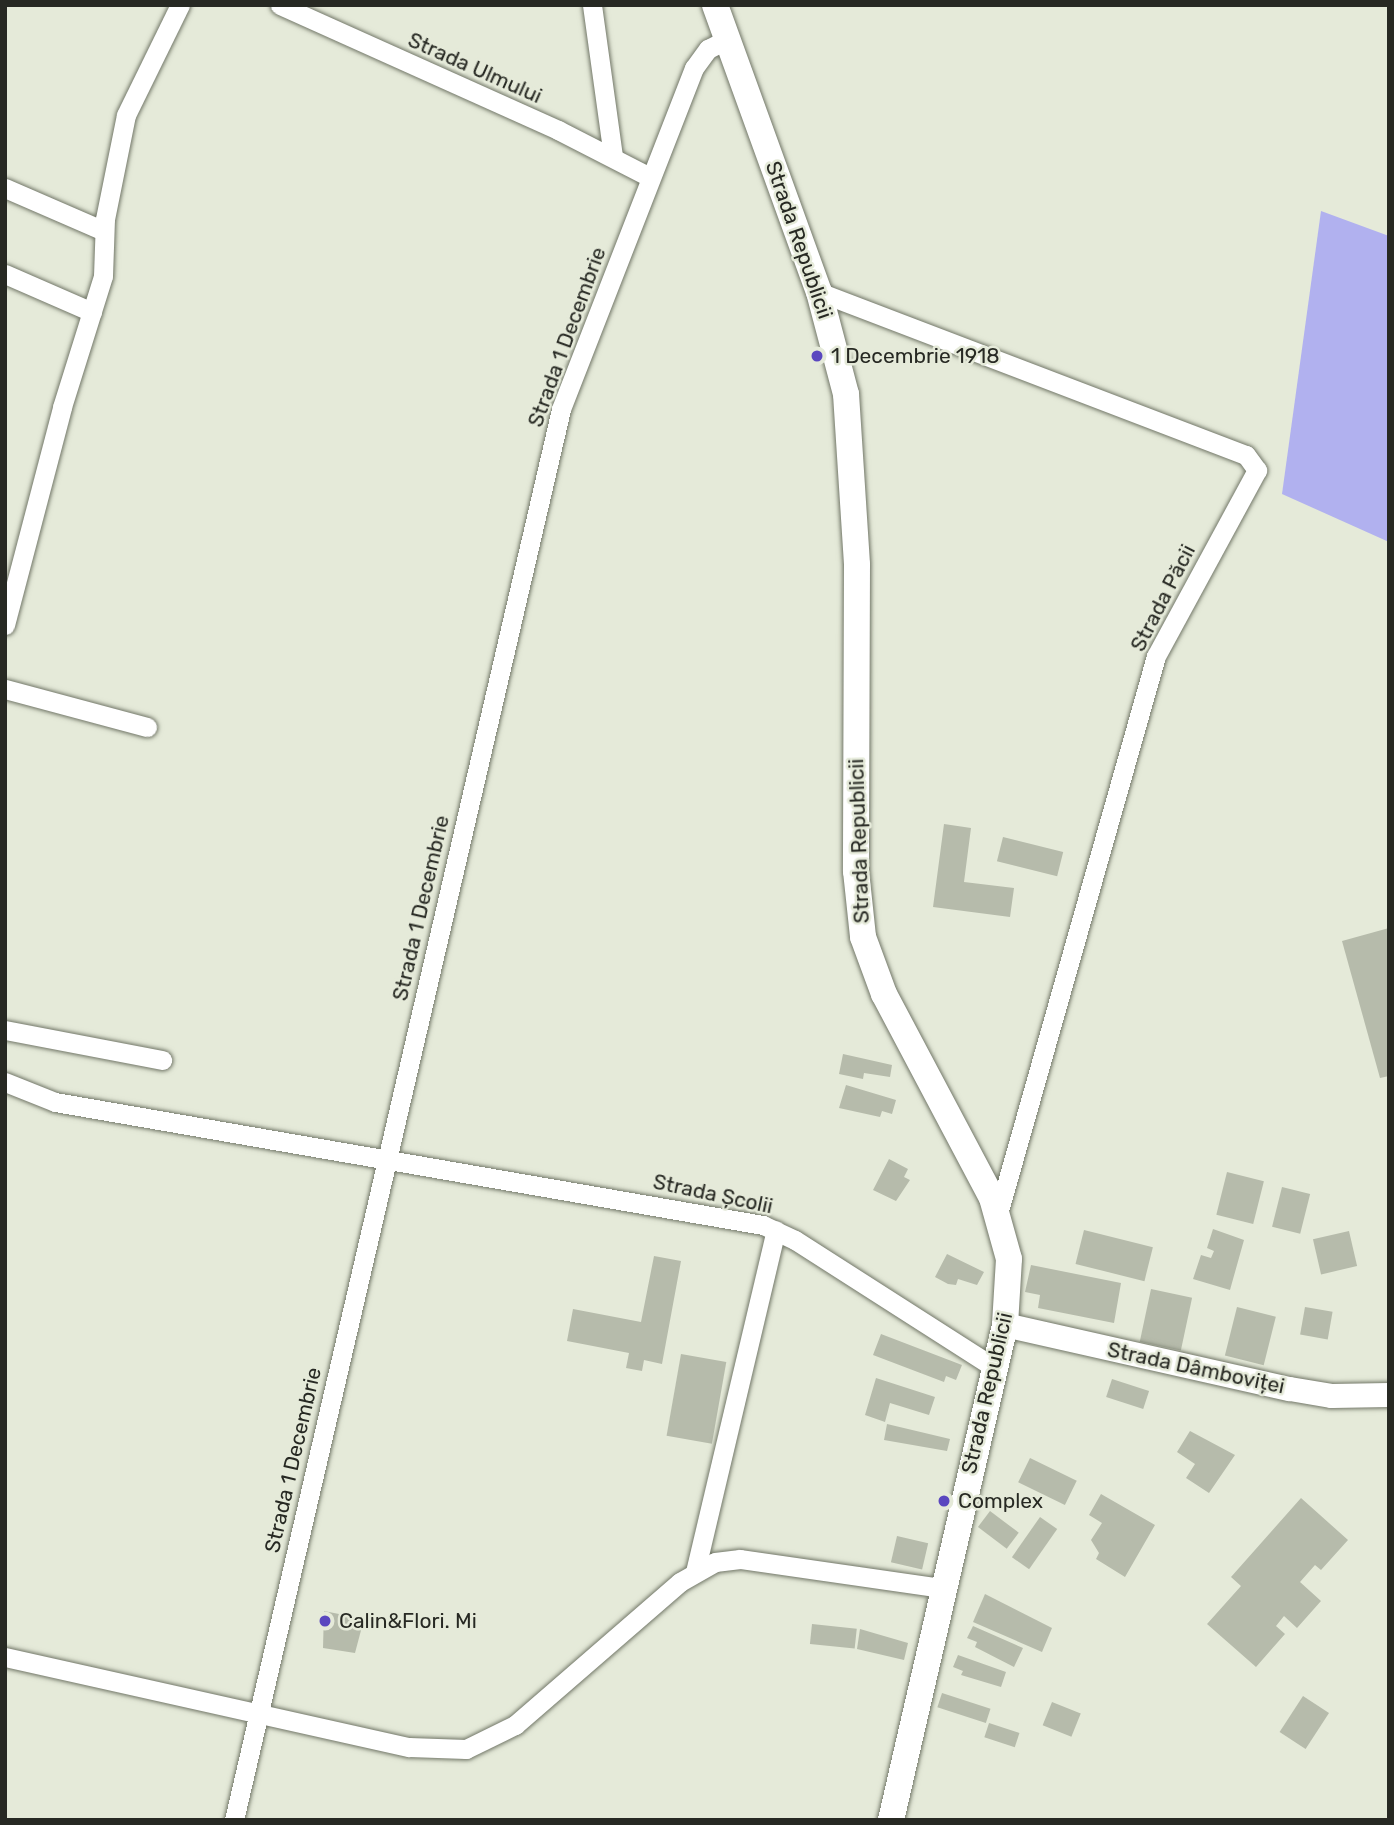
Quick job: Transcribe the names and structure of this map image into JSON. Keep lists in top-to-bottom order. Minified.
{"streets":{"main road":["Strada Republicii"],"street":["Strada Ulmului","Strada 1 Decembrie","Strada Păcii","Strada Școlii","Strada Dâmboviței"]},"crossings":[["Strada Ulmului","Strada 1 Decembrie"],["Strada Republicii","Strada 1 Decembrie"],["Strada Republicii","Strada Păcii"],["Strada Republicii","Strada Școlii"],["Strada Republicii","Strada Dâmboviței"],["Strada 1 Decembrie","Strada Școlii"]],"places":["1 Decembrie 1918","Complex","Calin&Flori. Mi"]}
